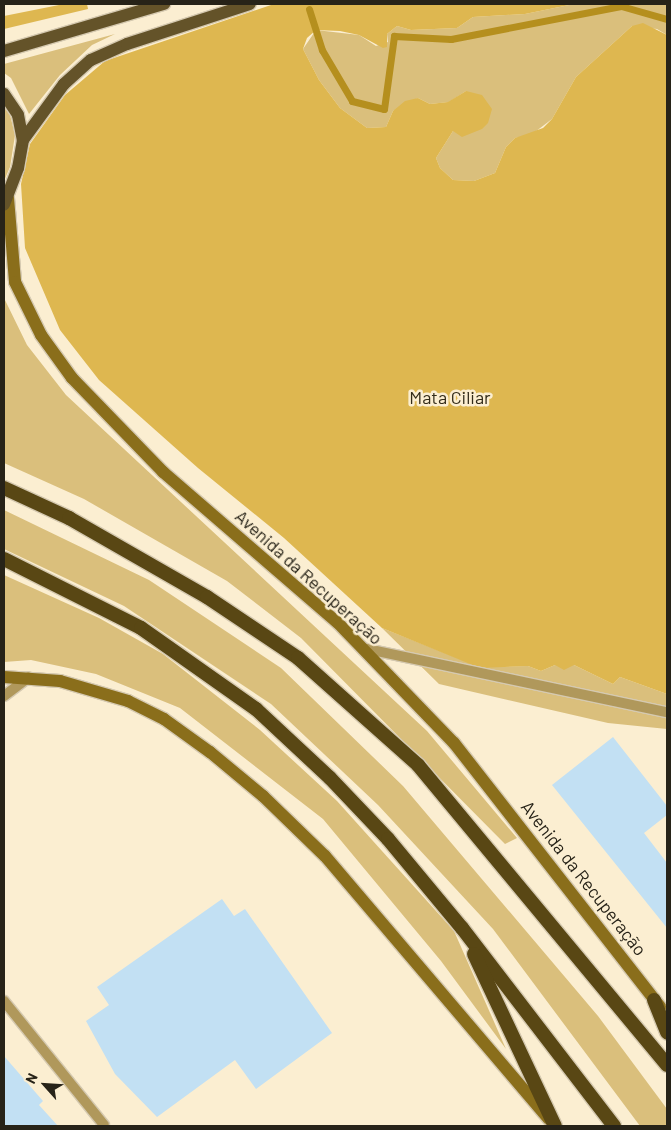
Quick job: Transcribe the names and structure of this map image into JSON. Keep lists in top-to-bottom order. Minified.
{"streets":{"main road":["Avenida da Recuperação"]},"parks":["Mata Ciliar"],"north":"top left"}
